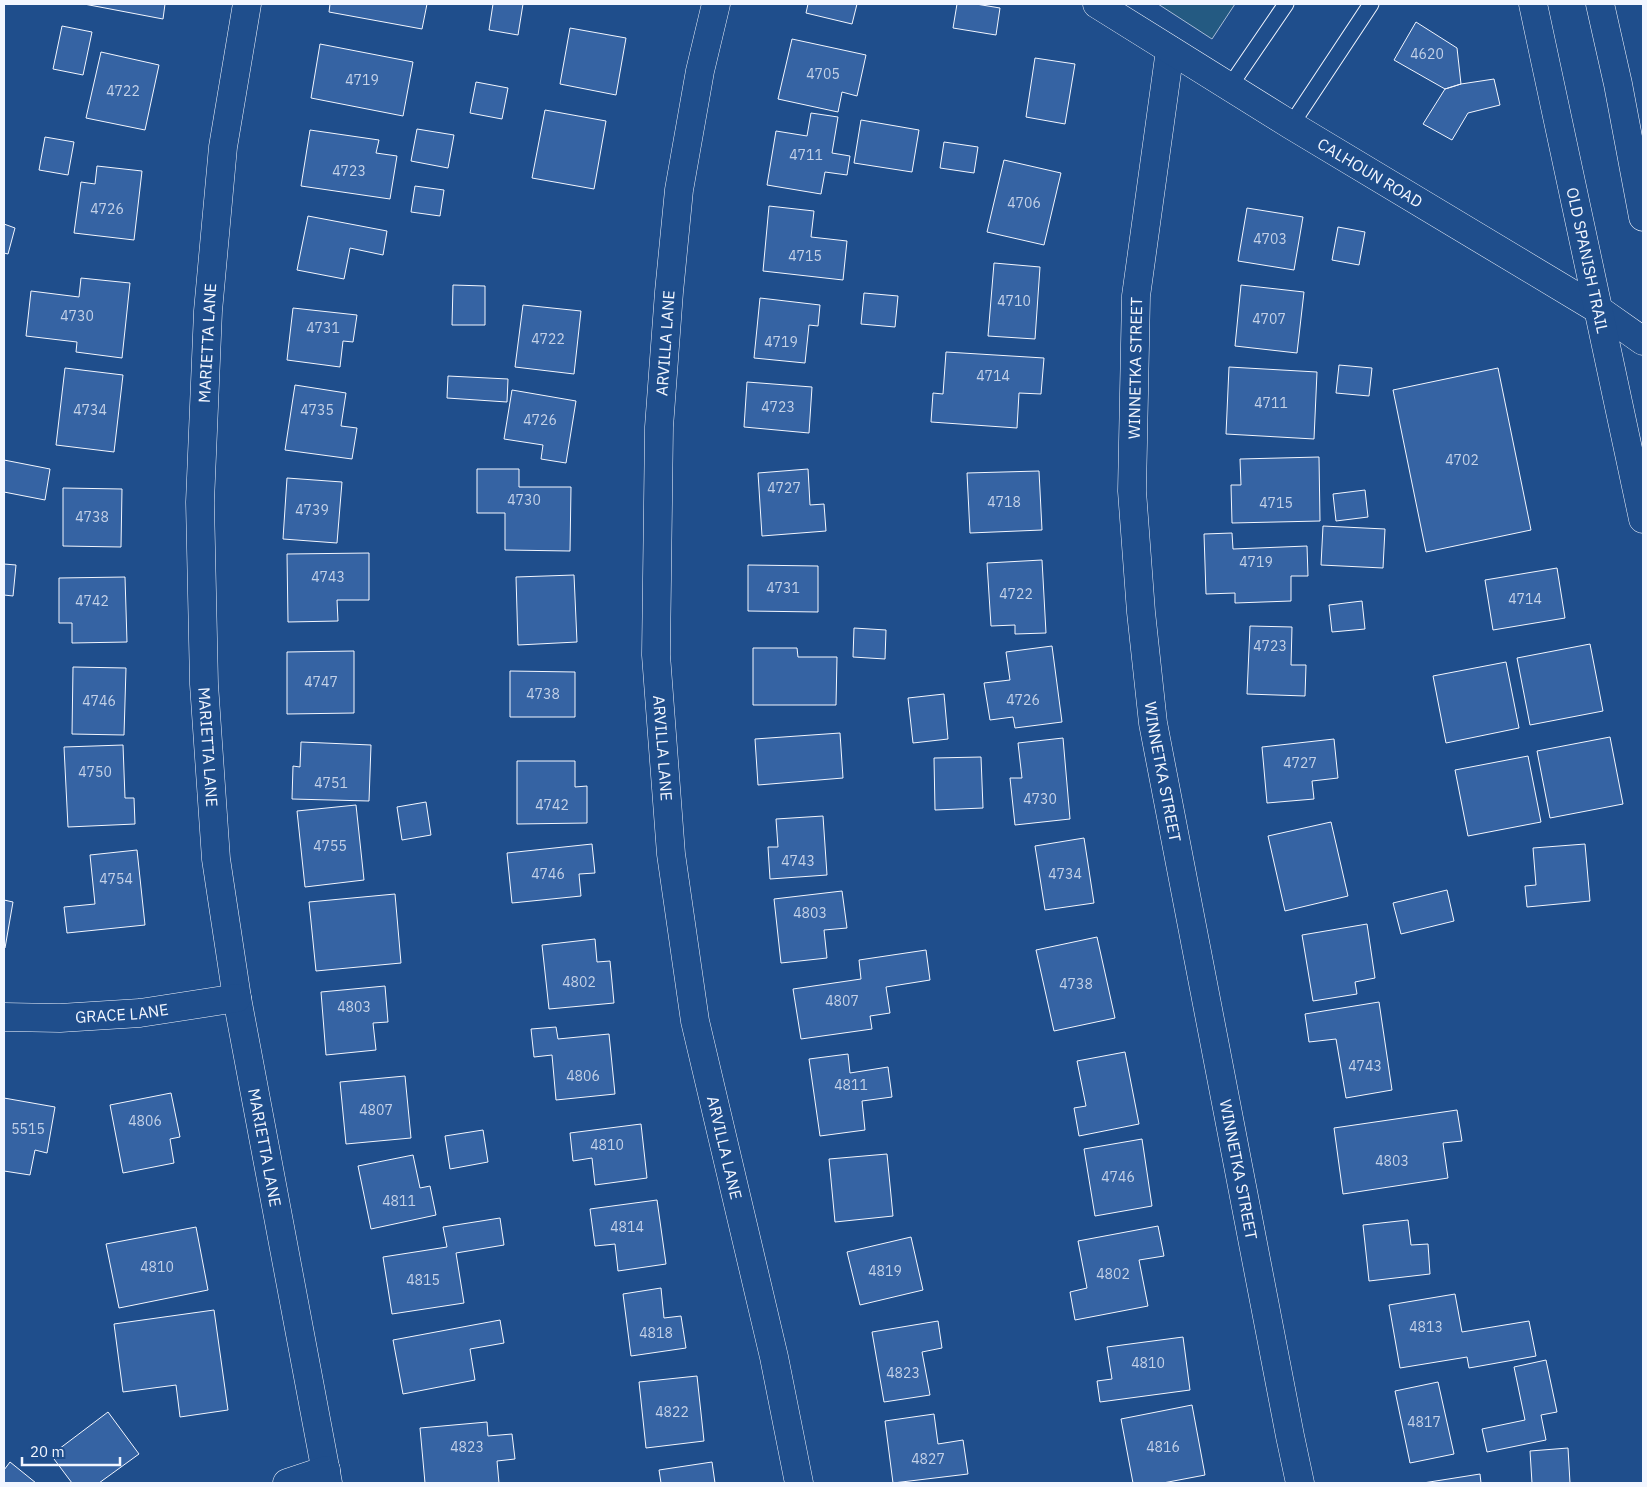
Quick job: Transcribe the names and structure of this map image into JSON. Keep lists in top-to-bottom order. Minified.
{"streets":{"street":["CALHOUN ROAD","OLD SPANISH TRAIL","MARIETTA LANE","ARVILLA LANE","WINNETKA STREET","GRACE LANE"]},"crossings":[["CALHOUN ROAD","OLD SPANISH TRAIL"],["CALHOUN ROAD","WINNETKA STREET"],["MARIETTA LANE","GRACE LANE"]],"house_numbers":["4620","4705","4719","4722","4711","4723","4706","4726","4703","4715","4710","4730","4707","4731","4722","4719","4714","4711","4723","4734","4735","4726","4702","4727","4730","4718","4715","4739","4738","4719","4743","4731","4722","4714","4742","4723","4747","4738","4726","4746","4727","4750","4751","4730","4742","4755","4743","4746","4734","4754","4803","4802","4738","4807","4803","4743","4806","4811","4807","4806","5515","4810","4803","4746","4811","4814","4810","4819","4802","4815","4813","4818","4810","4823","4822","4817","4823","4816","4827"],"scale_bar":"20 m"}
